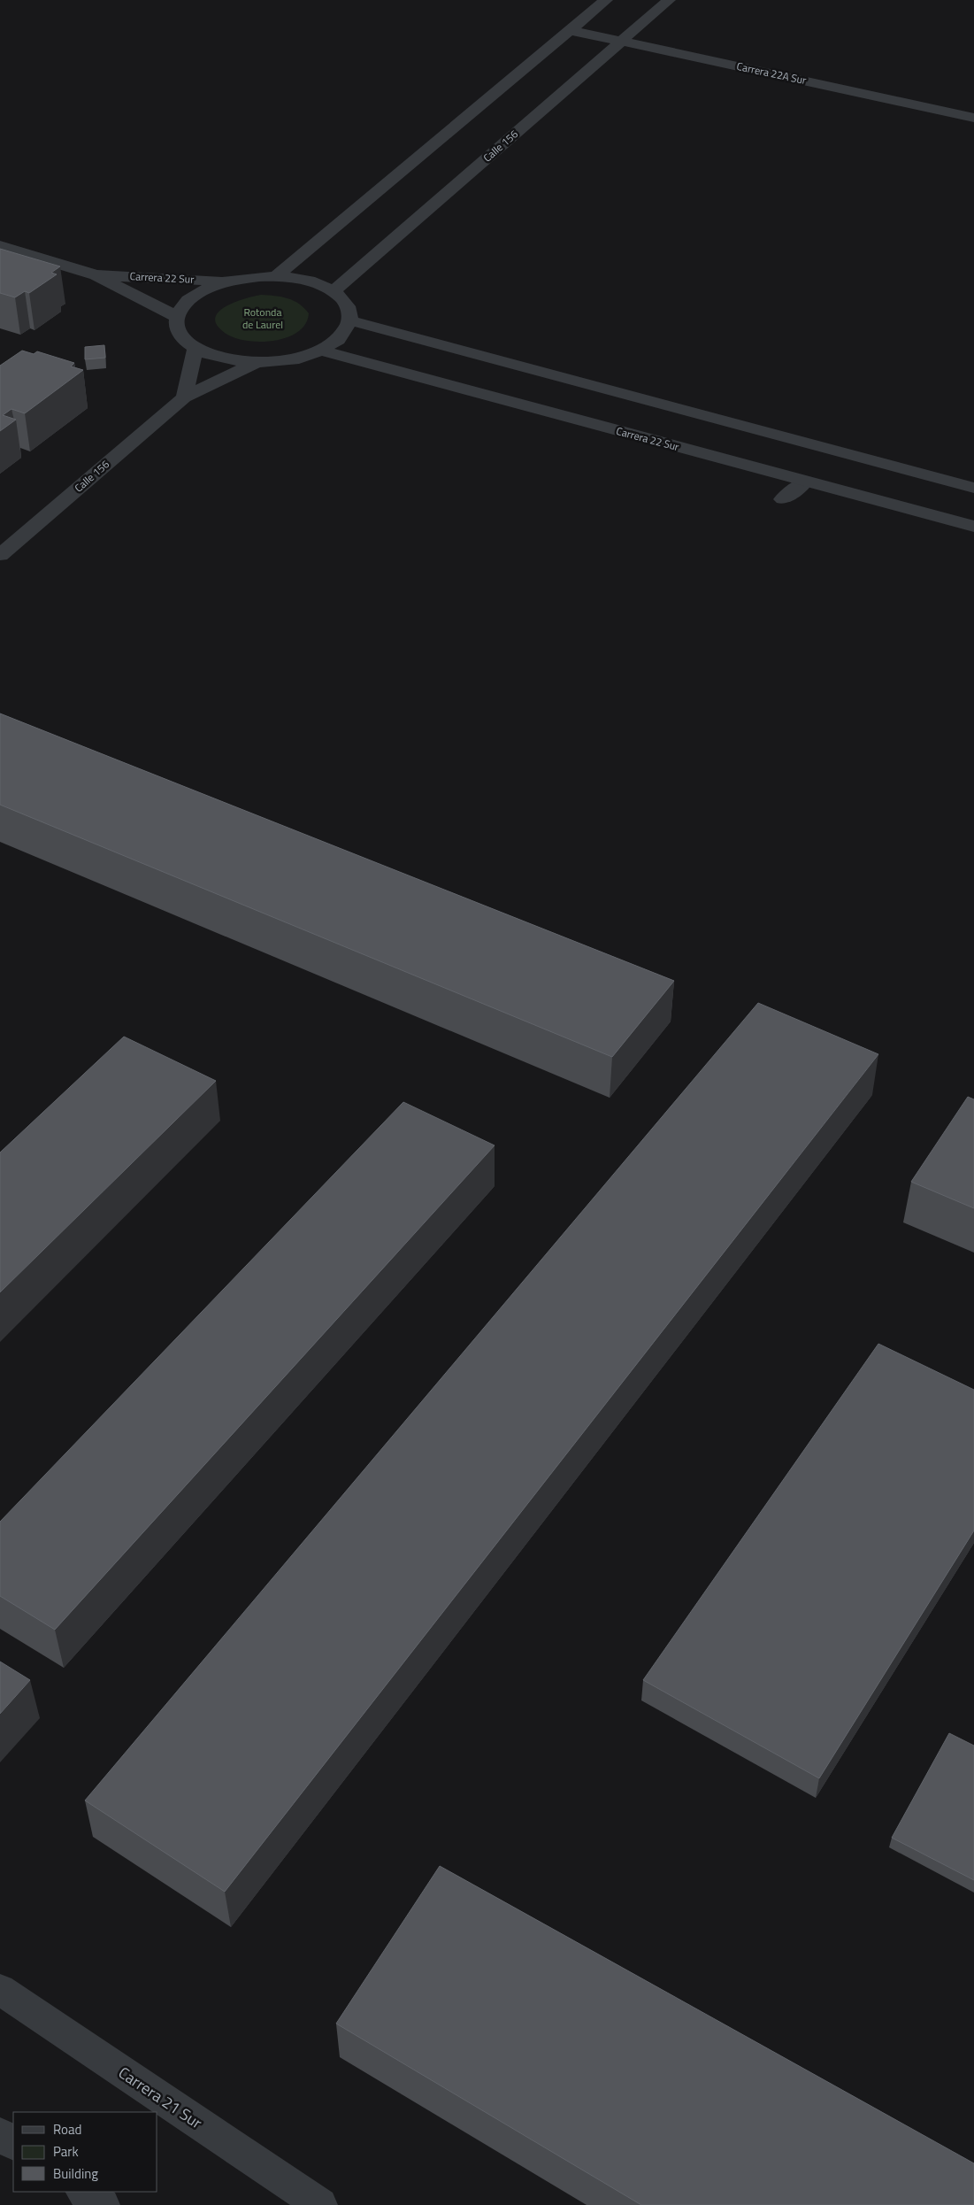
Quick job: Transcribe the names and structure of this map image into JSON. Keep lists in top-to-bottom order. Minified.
{"streets":{"street":["Carrera 22A Sur","Calle 156","Carrera 22 Sur","Carrera 21 Sur"]},"crossings":[["Carrera 22A Sur","Calle 156"]],"parks":["Rotonda de Laurel"],"legend":["Road","Park","Building"]}
